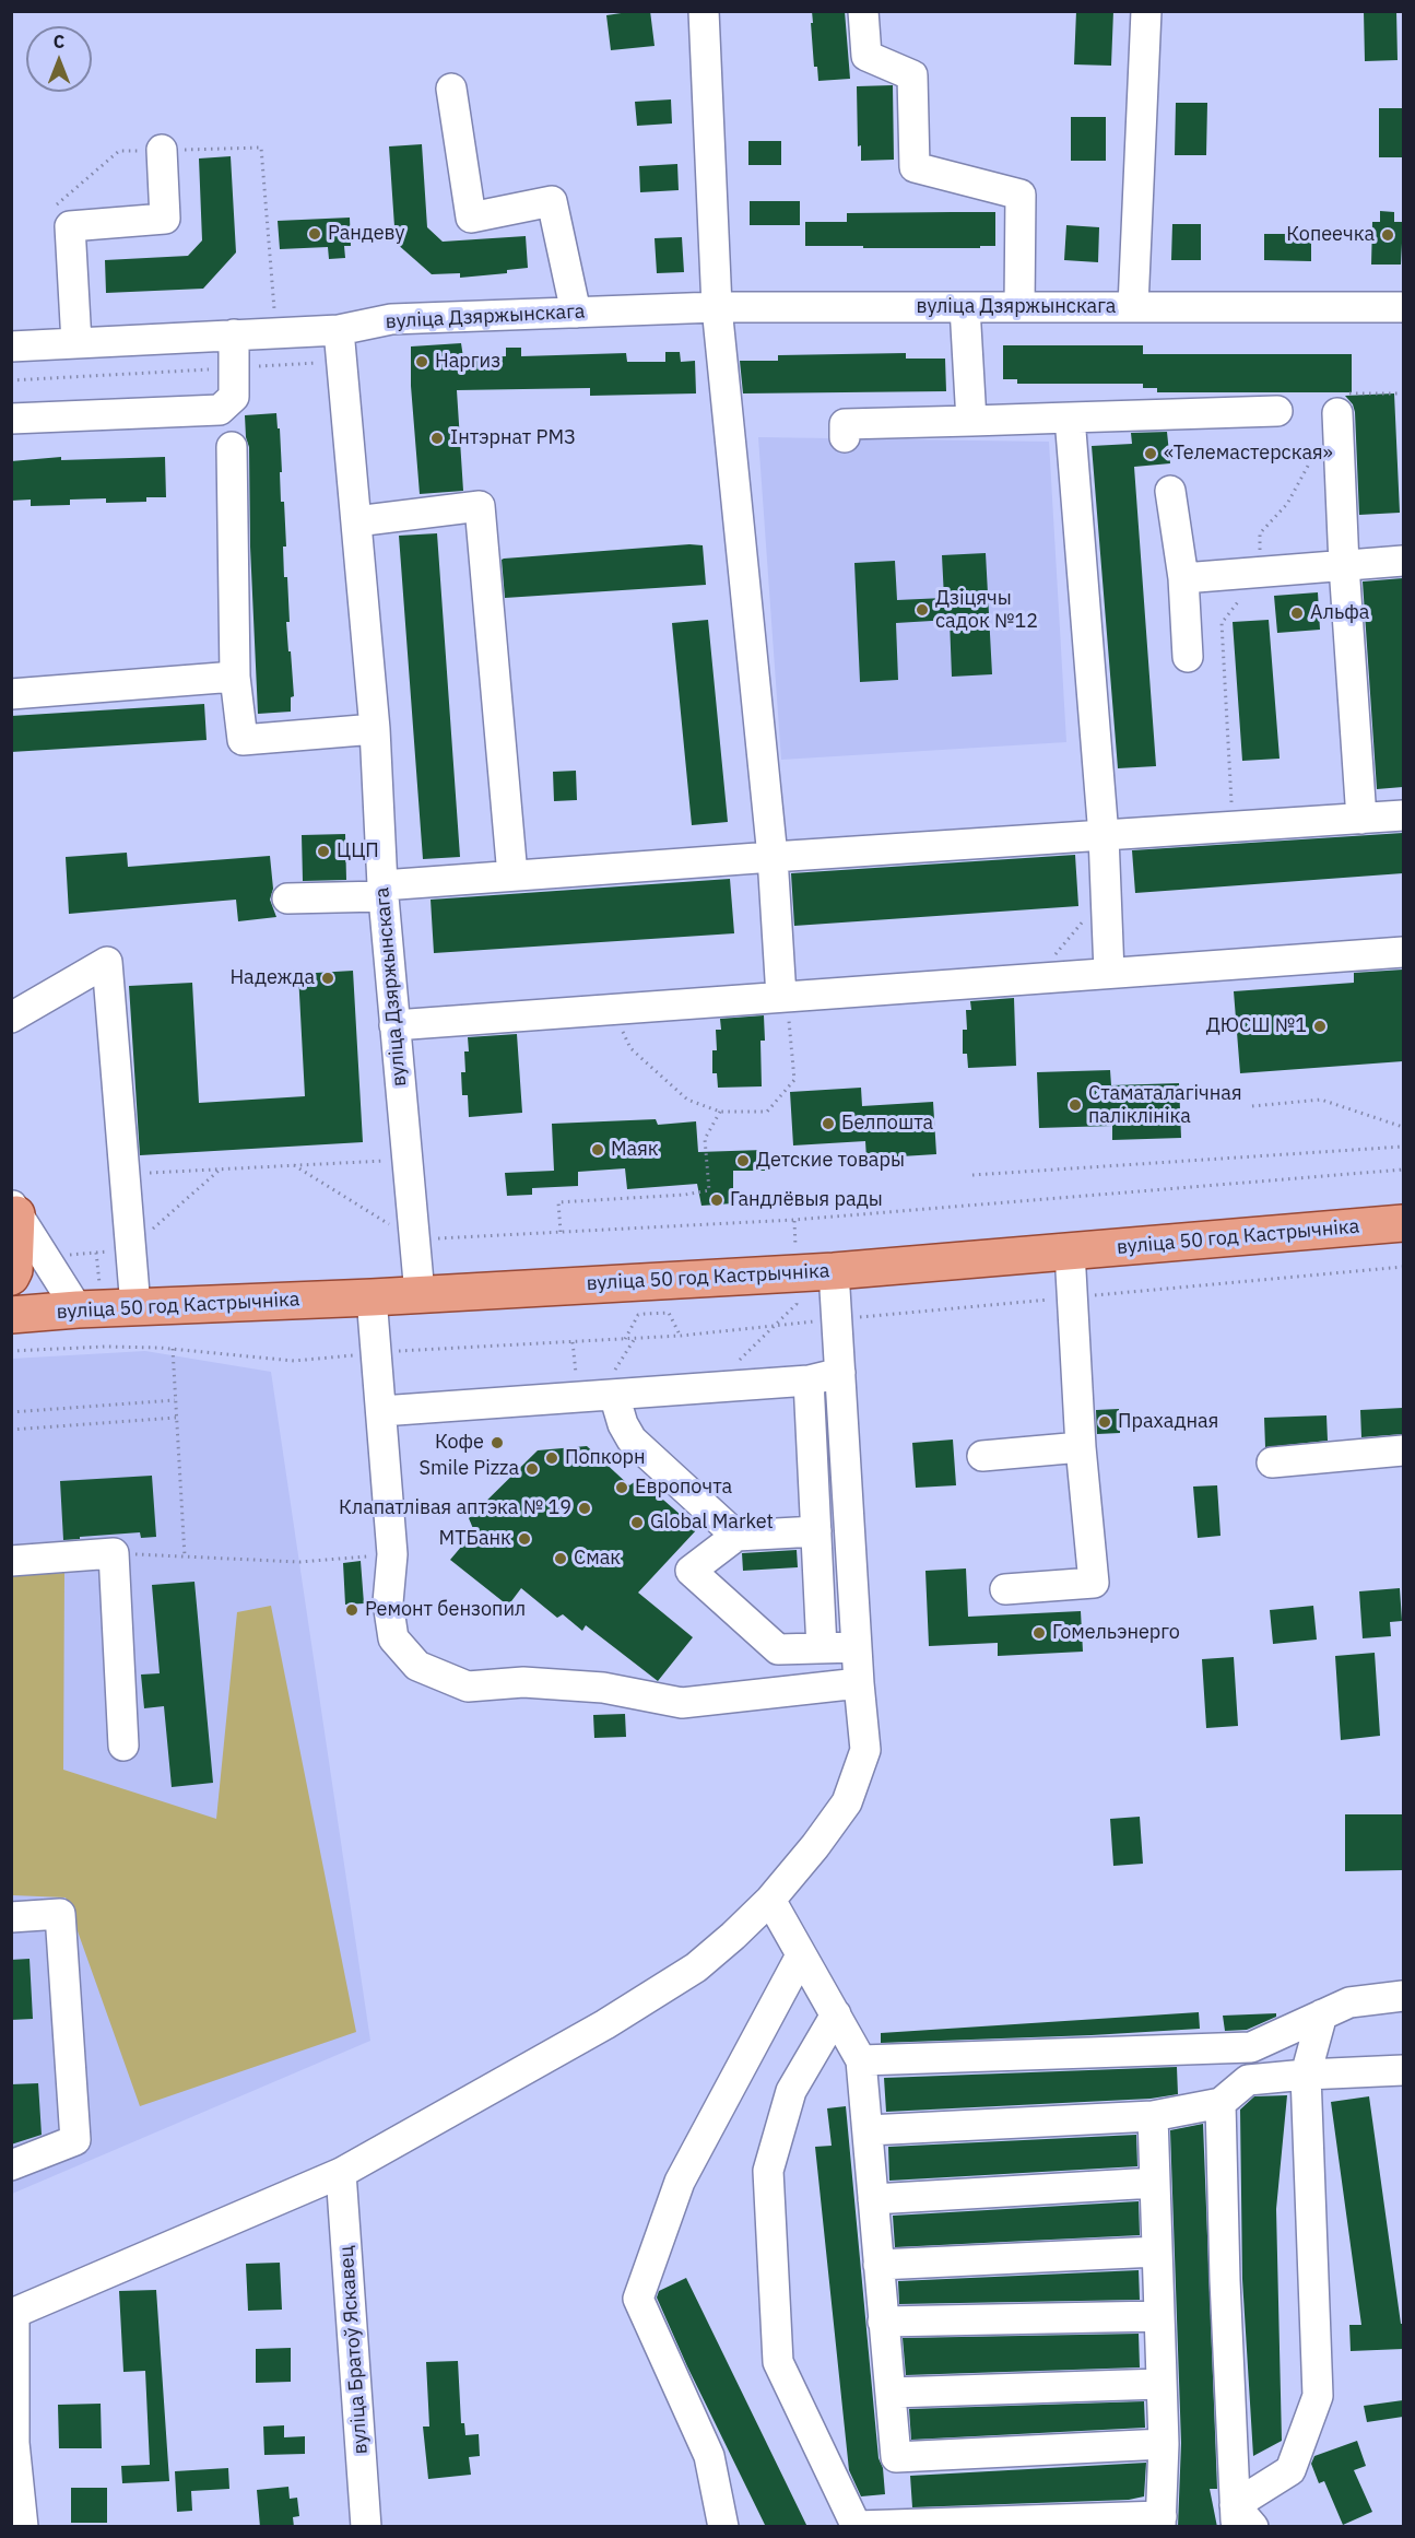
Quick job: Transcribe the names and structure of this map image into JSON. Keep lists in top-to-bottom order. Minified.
{"streets":{"main road":["вуліца 50 год Кастрычніка"],"street":["вуліца Дзяржынскага","вуліца Братоў Яскавец"]},"crossings":[["вуліца Дзяржынскага","вуліца 50 год Кастрычніка"]],"places":["Рандеву","Копеечка","Наргиз","Інтэрнат РМЗ","«Телемастерская»","Дзіцячы садок №12","Альфа","ЦЦП","Надежда","ДЮСШ №1","Стаматалагічная паліклініка","Белпошта","Маяк","Детские товары","Гандлёвыя рады","Прахадная","Кофе","Попкорн","Smile Pizza","Европочта","Клапатлівая аптэка № 19","Globаl Market","МТБанк","Смак","Ремонт бензопил","Гомельэнерго"],"north":"top"}
